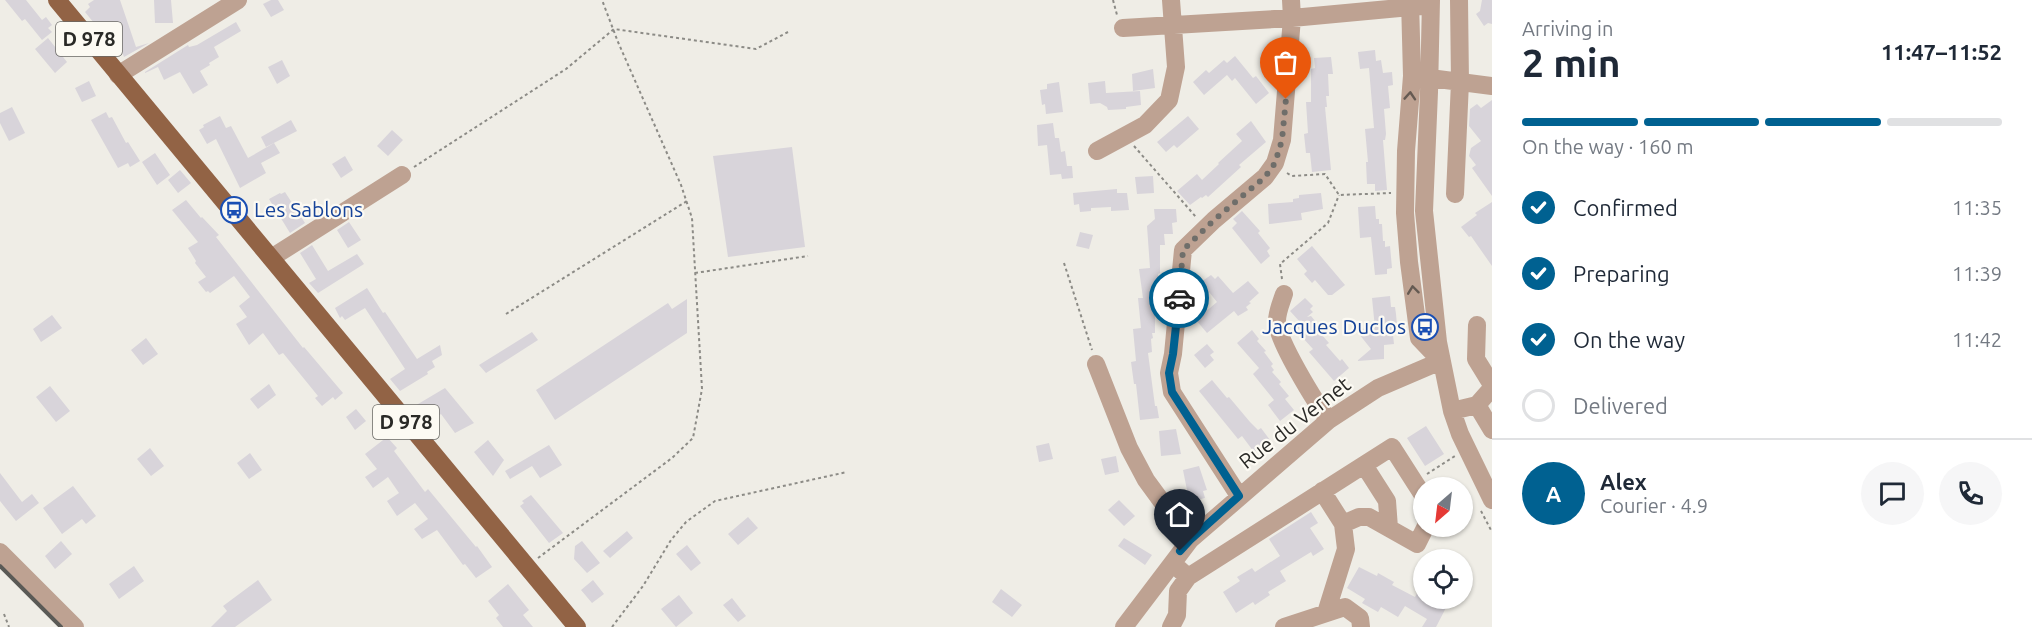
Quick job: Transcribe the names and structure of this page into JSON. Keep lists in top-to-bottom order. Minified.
{"streets":{"main road":["D 978"],"street":["Rue du Vernet"]},"places":{"bus stop":["Les Sablons","Jacques Duclos"]},"north":"bottom left","page":{"heading":["2 min","Arriving in","11:47–11:52"],"panel":["Alex","Courier · 4.9"],"bar":"On the way · 160 m","list":[["Confirmed","11:35"],["Preparing","11:39"],["On the way","11:42"],"Delivered"],"round":"A"}}
